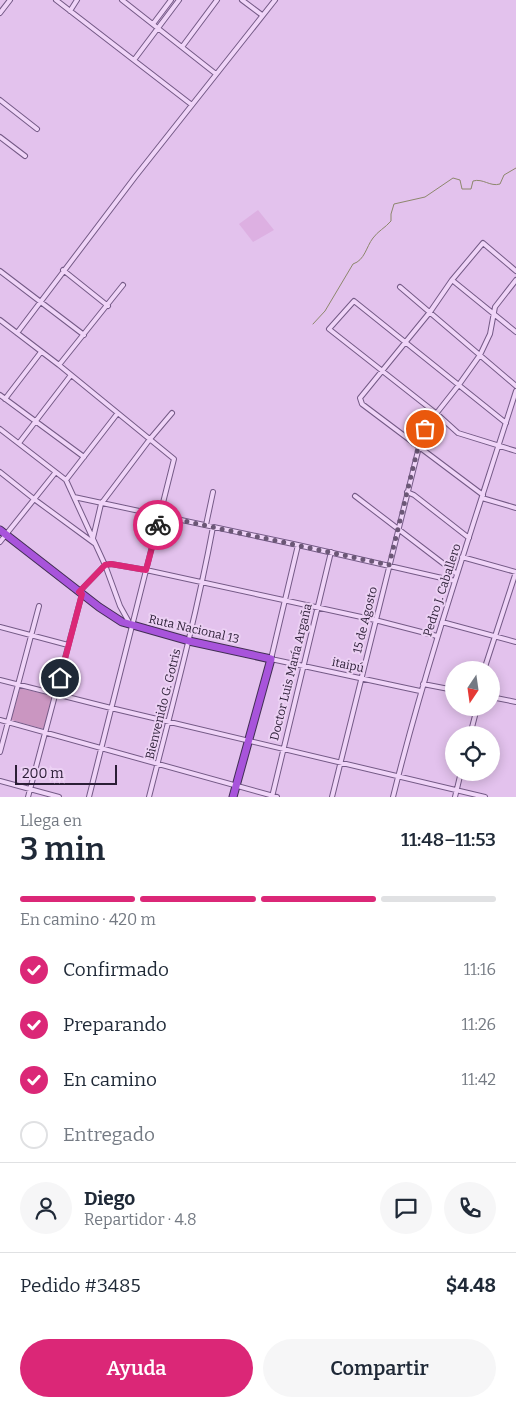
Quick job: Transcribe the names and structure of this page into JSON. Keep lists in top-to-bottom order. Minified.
{"streets":{"highway":["Ruta Nacional 13"],"street":["Pedro J. Caballero","15 de Agosto","itaipú","Doctor Luis María Argaña","Bienvenido G. Gotris"]},"crossings":[["Pedro J. Caballero","itaipú"],["15 de Agosto","itaipú"],["Ruta Nacional 13","itaipú"],["Ruta Nacional 13","Bienvenido G. Gotris"],["itaipú","Doctor Luis María Argaña"]],"scale_bar":"200 m","north":"bottom","page":{"scale":"200 m","heading":["3 min","Llega en","11:48–11:53"],"panel":["Diego","Repartidor · 4.8","Pedido #3485","$4.48"],"bar":"En camino · 420 m","list":[["Confirmado","11:16"],["Preparando","11:26"],["En camino","11:42"],"Entregado"],"buttons":["Ayuda","Compartir"]}}
